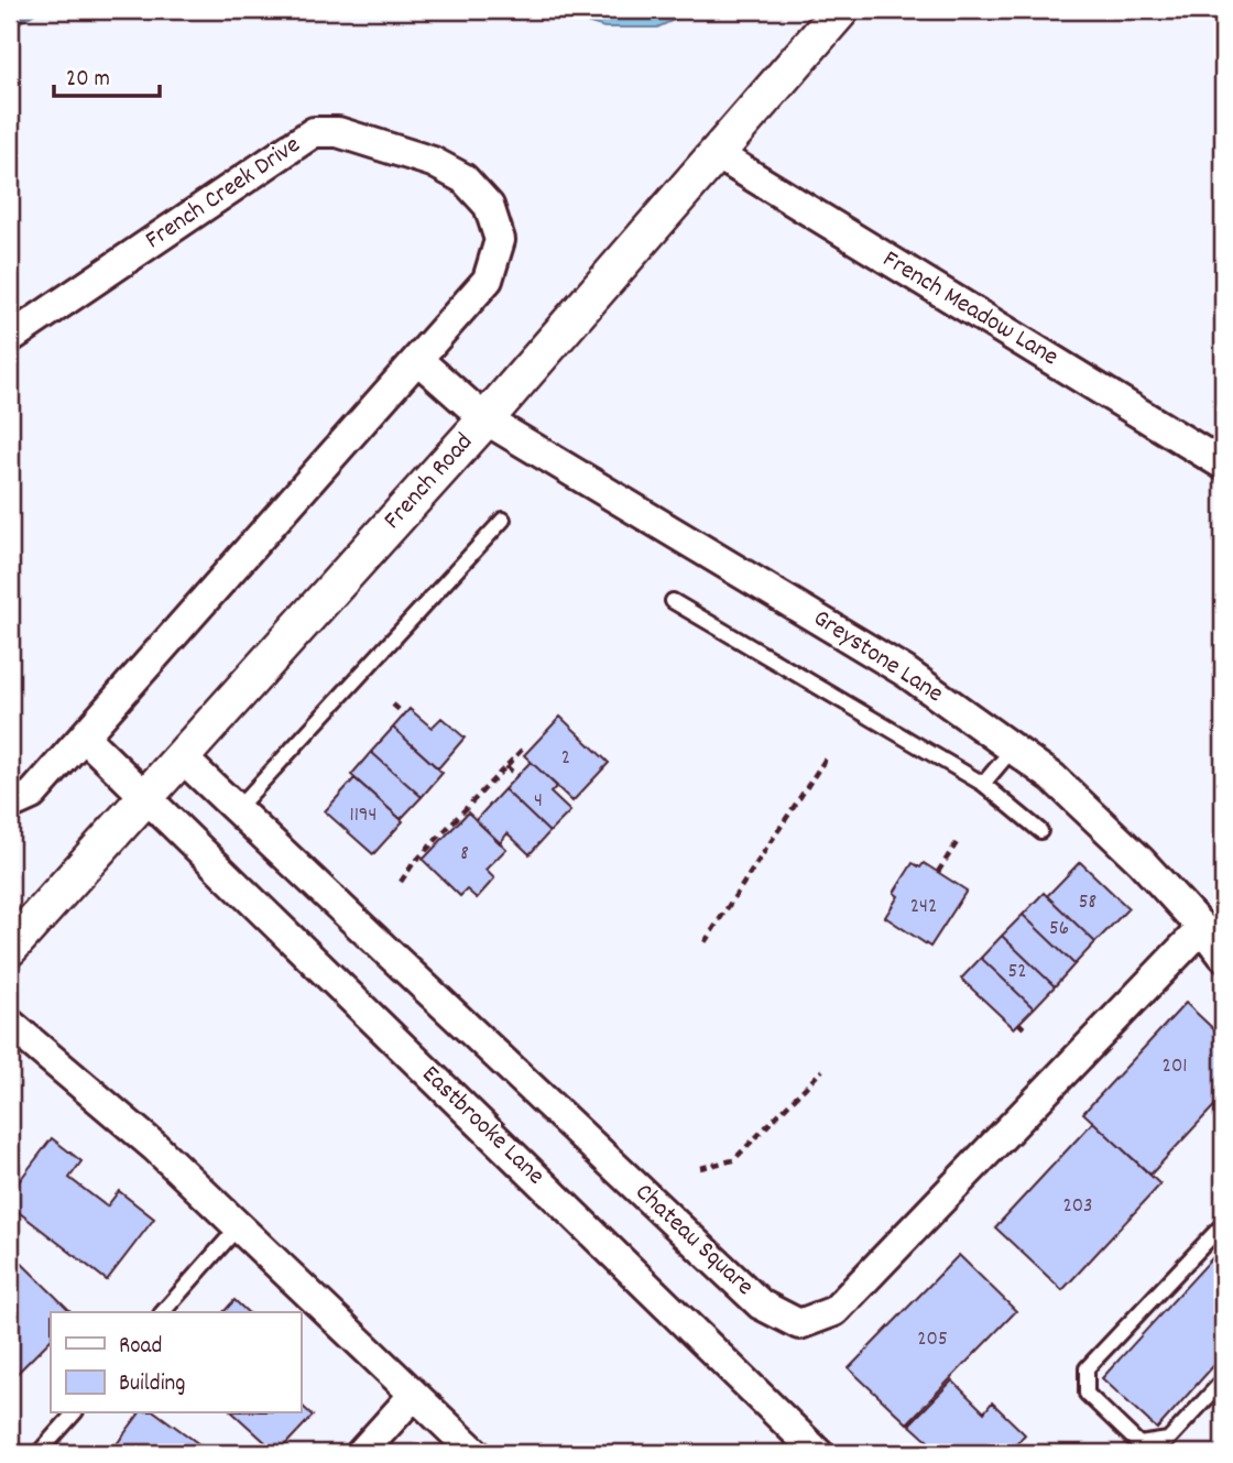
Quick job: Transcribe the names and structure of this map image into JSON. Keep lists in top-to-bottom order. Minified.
{"streets":{"street":["French Creek Drive","French Meadow Lane","French Road","Greystone Lane","Eastbrooke Lane","Chateau Square"]},"crossings":[["French Meadow Lane","French Road"],["French Road","Greystone Lane"],["French Road","Eastbrooke Lane"],["French Road","Chateau Square"],["Greystone Lane","Chateau Square"]],"house_numbers":["2","4","1194","8","58","242","56","52","201","203","205"],"legend":["Road","Building"],"scale_bar":"20 m"}
